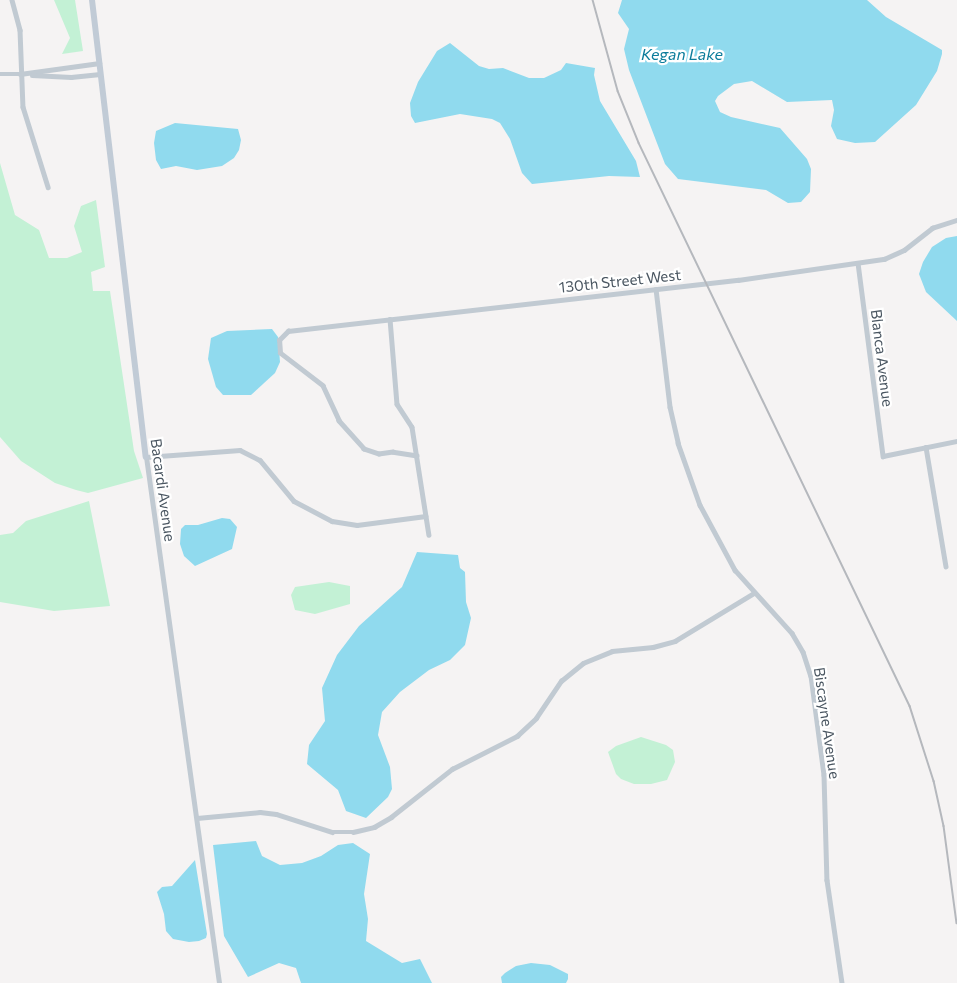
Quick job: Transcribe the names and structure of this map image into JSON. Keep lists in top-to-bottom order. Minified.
{"streets":{"street":["130th Street West","Blanca Avenue","Bacardi Avenue","Biscayne Avenue"]},"crossings":[["130th Street West","Blanca Avenue"],["130th Street West","Biscayne Avenue"]],"water":["Kegan Lake"]}
